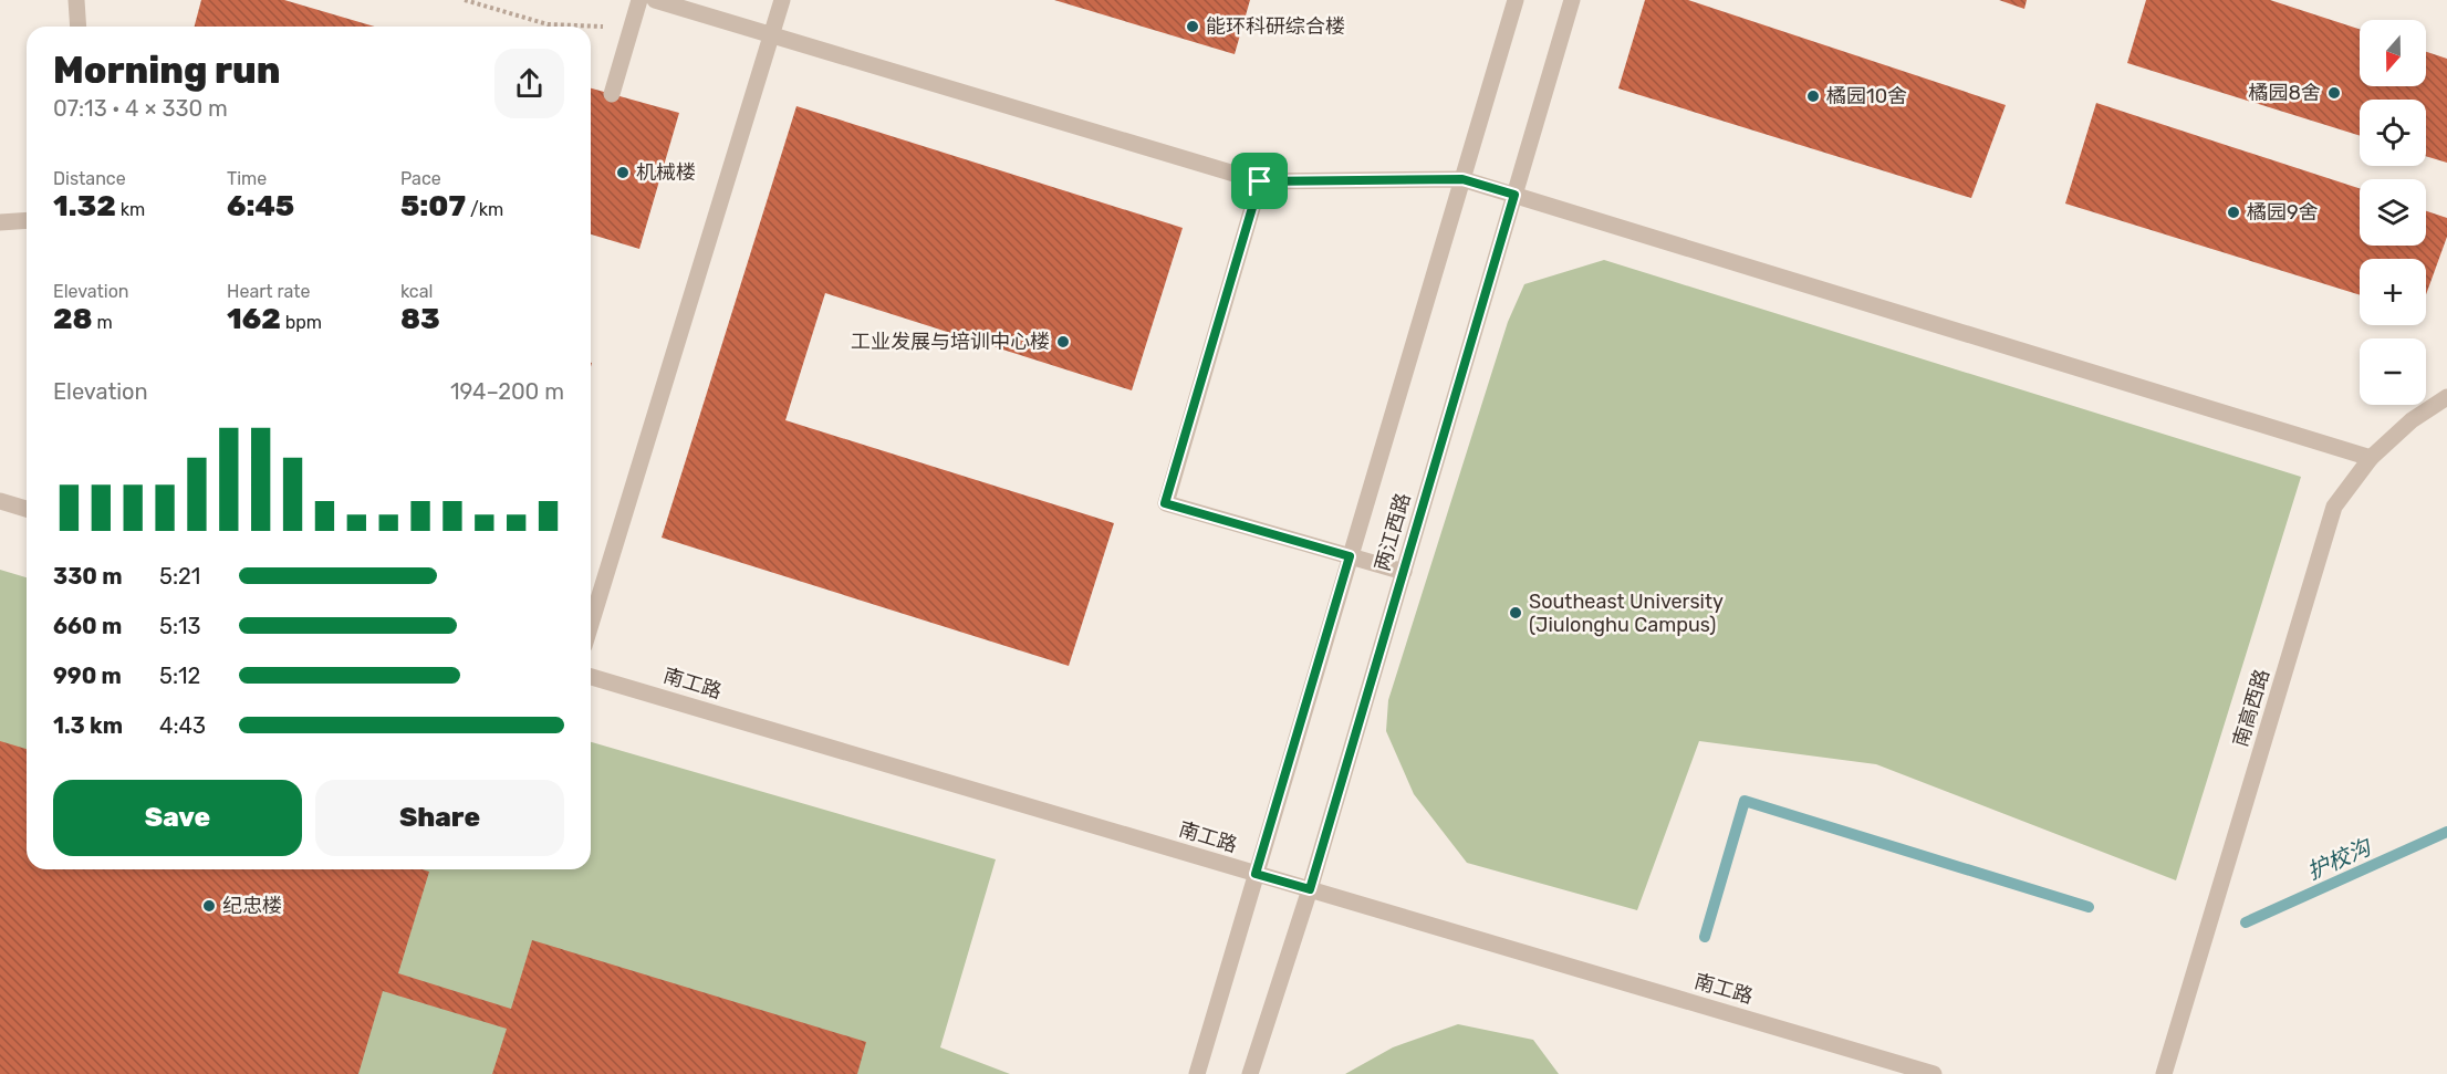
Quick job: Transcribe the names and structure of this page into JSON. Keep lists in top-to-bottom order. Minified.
{"streets":{"street":["两江西路","南工路","南高西路"]},"crossings":[["两江西路","南工路"]],"water":["护校沟"],"places":["能环科研综合楼","橘园8舍","橘园10舍","机械楼","橘园9舍","工业发展与培训中心楼","Southeast University (Jiulonghu Campus)","纪忠楼"],"north":"bottom","page":{"map_buttons":["+","−"],"heading":["Morning run","07:13 · 4 × 330 m"],"stats":[["Distance","1.32 km"],["Time","6:45"],["Pace","5:07 /km"],["Elevation","28 m"],["Heart rate","162 bpm"],["kcal","83"]],"chart":["Elevation","194–200 m"],"list":[{"name":"330 m","note":"5:21"},{"name":"660 m","note":"5:13"},{"name":"990 m","note":"5:12"},{"name":"1.3 km","note":"4:43"}],"buttons":["Save","Share"]}}
